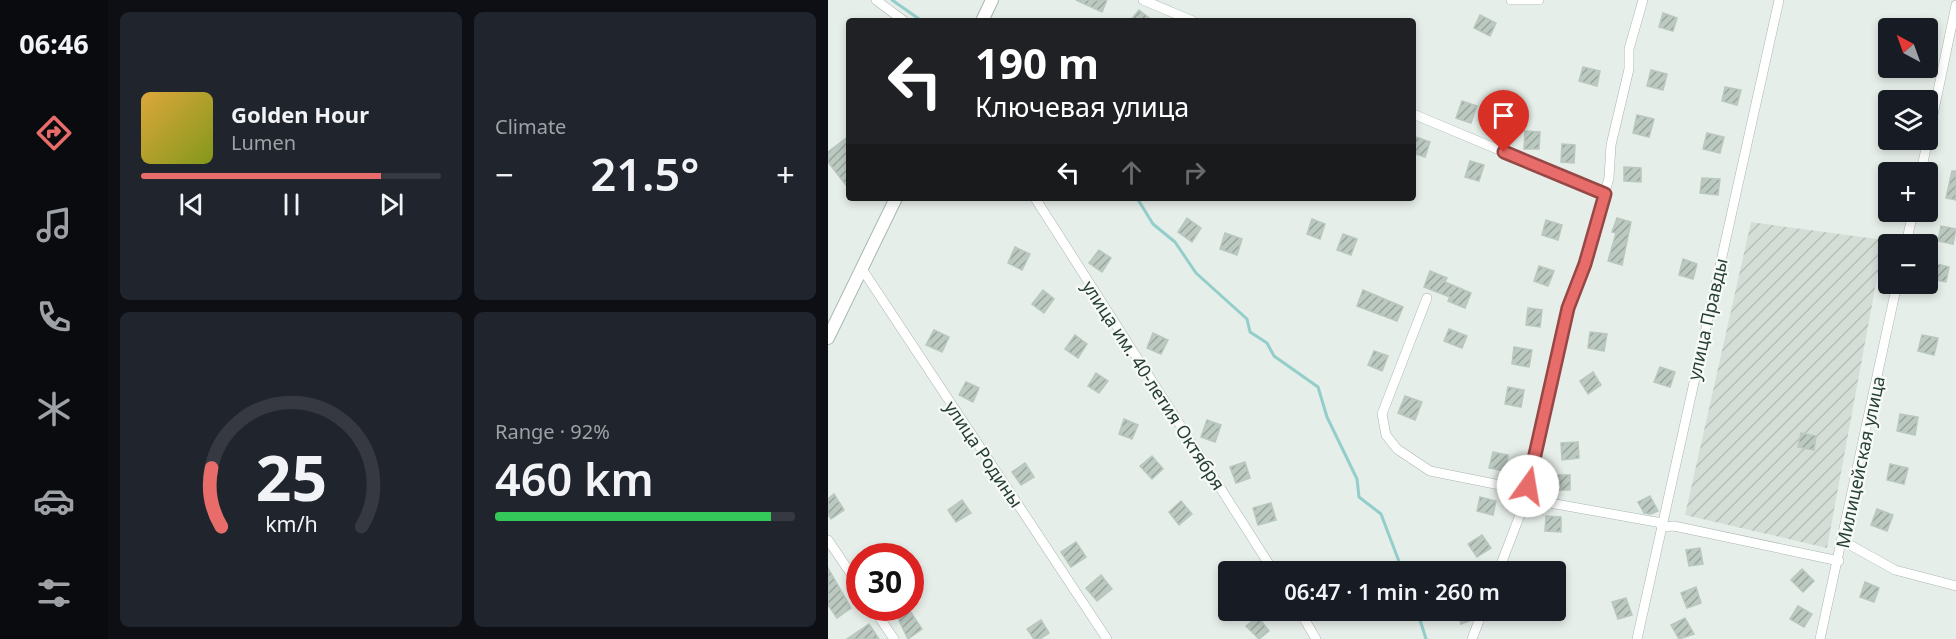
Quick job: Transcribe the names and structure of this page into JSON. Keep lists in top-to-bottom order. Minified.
{"streets":{"street":["улица Правды","улица им. 40-летия Октября","улица Родины","Милицейская улица"]},"north":"top left","page":{"tabs":"06:46","tile":["Climate",["Range · 92%","460 km"]],"map_buttons":["+","−"],"turn":["190 m","Ключевая улица"],"song":["Golden Hour","Lumen"],"heat":["−","21.5°","+"],"limit":"30","trip":"06:47 · 1 min · 260 m","gauge":["25","km/h"]}}
